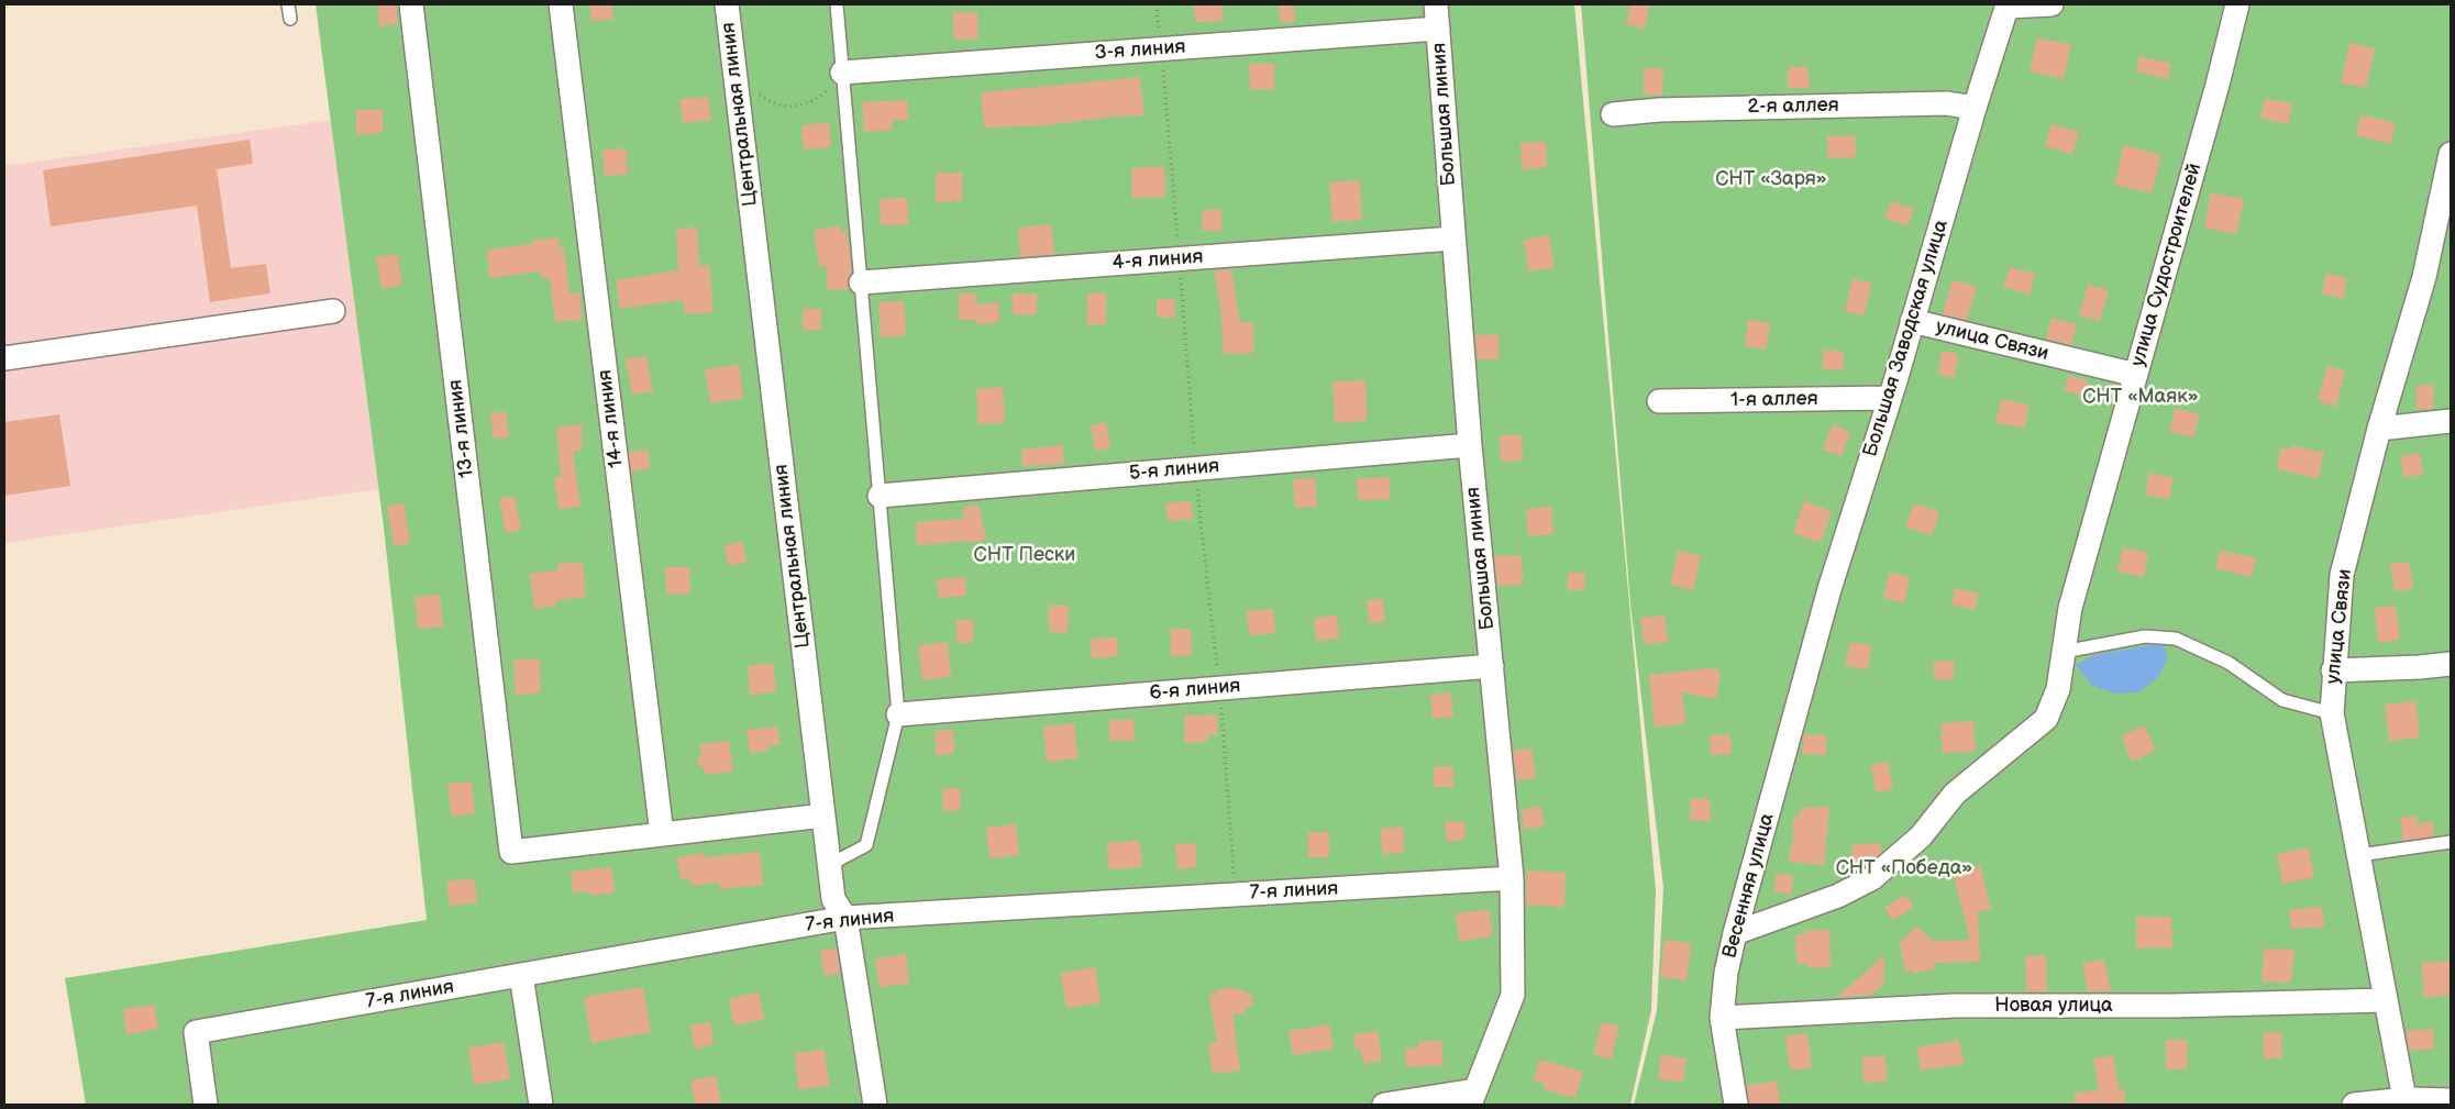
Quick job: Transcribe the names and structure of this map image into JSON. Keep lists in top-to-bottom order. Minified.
{"streets":{"street":["3-я линия","2-я аллея","Центральная линия","Большая линия","4-я линия","улица Судостроителей","Большая Заводская улица","улица Связи","1-я аллея","14-я линия","13-я линия","5-я линия","6-я линия","Весенняя улица","7-я линия","Новая улица"]},"crossings":[["3-я линия","Большая линия"],["2-я аллея","Большая Заводская улица"],["Центральная линия","7-я линия"],["Большая линия","4-я линия"],["Большая линия","5-я линия"],["Большая линия","6-я линия"],["Большая линия","7-я линия"],["улица Судостроителей","улица Связи"],["улица Судостроителей","Весенняя улица"],["Большая Заводская улица","улица Связи"],["Большая Заводская улица","1-я аллея"],["Большая Заводская улица","Весенняя улица"],["улица Связи","Новая улица"],["14-я линия","13-я линия"],["Весенняя улица","Новая улица"]],"parks":["СНТ «Заря»","СНТ «Маяк»","СНТ Пески","СНТ «Победа»"]}
